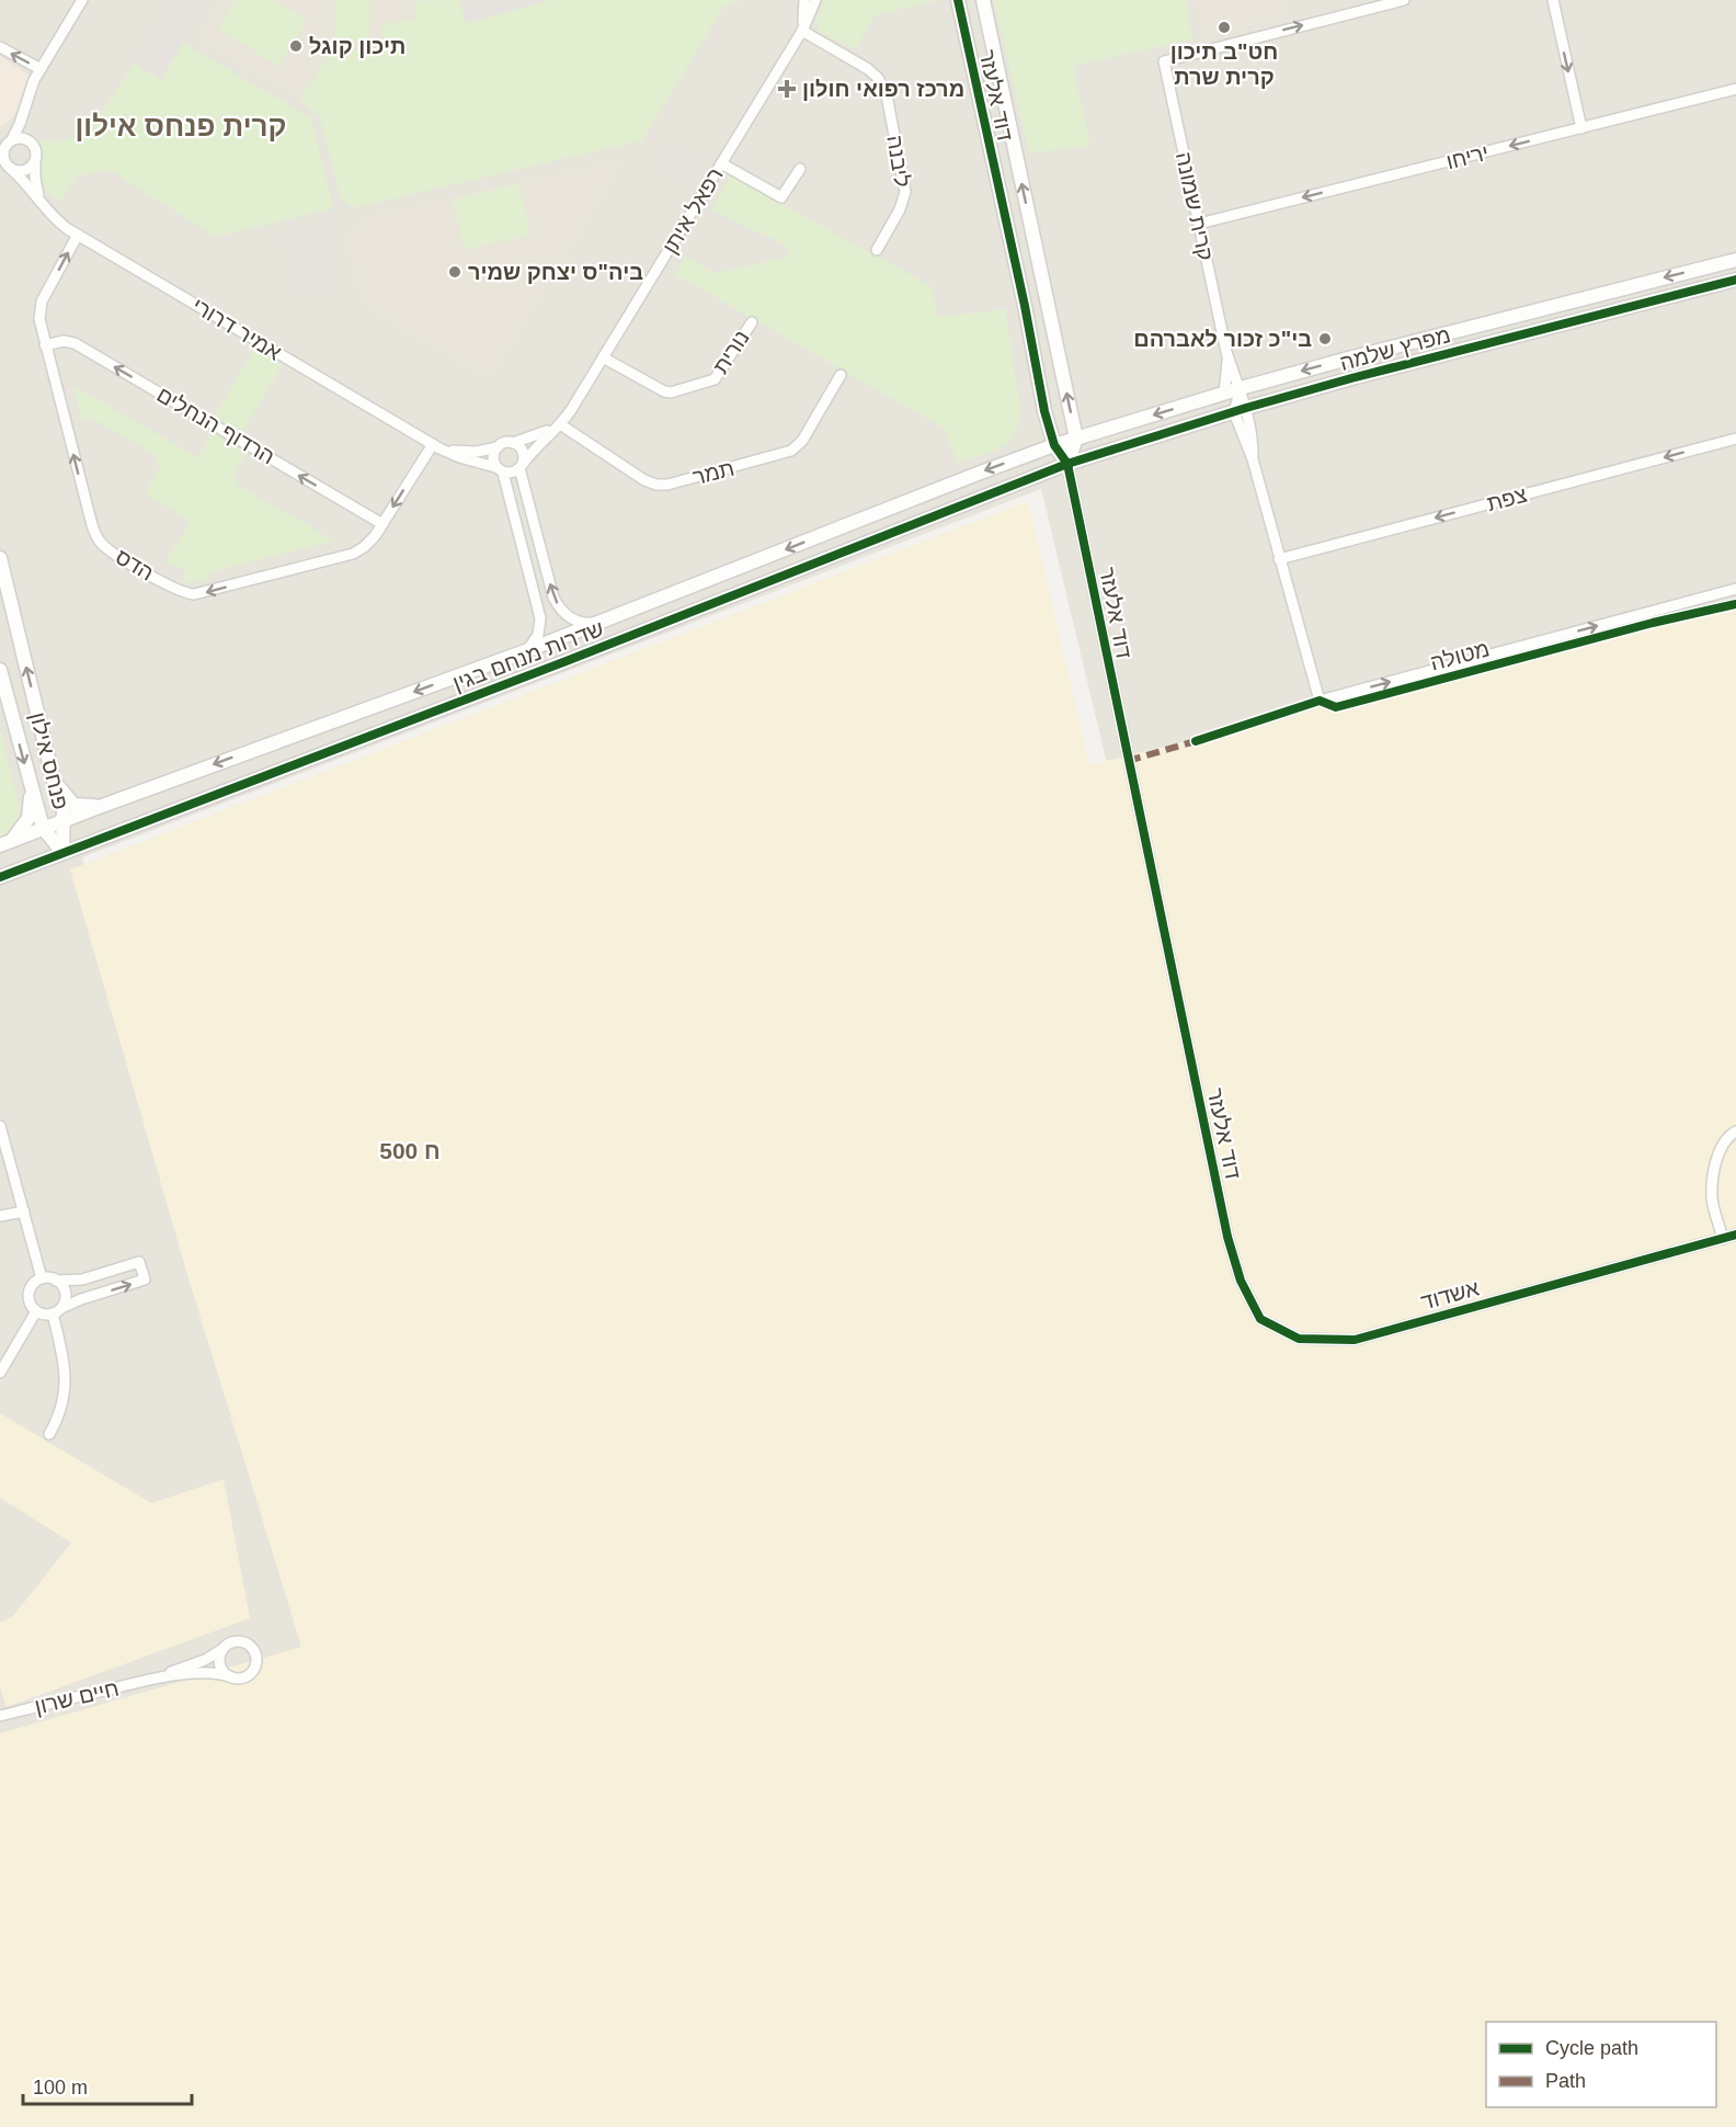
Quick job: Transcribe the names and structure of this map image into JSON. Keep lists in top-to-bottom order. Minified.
{"streets":{"street":["דוד אלעזר","יריחו","ליבנה","קרית שמונה","רפאל איתן","אמיר דרורי","מפרץ שלמה","נורית","הרדוף הנחלים","תמר","צפת","הדס","שדרות מנחם בגין","מטולה","פנחס אילון","אשדוד","חיים שרון"]},"crossings":[["דוד אלעזר","מפרץ שלמה"],["דוד אלעזר","שדרות מנחם בגין"],["דוד אלעזר","אשדוד"],["יריחו","קרית שמונה"],["ליבנה","רפאל איתן"],["קרית שמונה","מפרץ שלמה"],["רפאל איתן","אמיר דרורי"],["רפאל איתן","נורית"],["רפאל איתן","תמר"],["אמיר דרורי","הדס"],["מפרץ שלמה","שדרות מנחם בגין"],["הרדוף הנחלים","הדס"],["צפת","מטולה"],["שדרות מנחם בגין","פנחס אילון"]],"one_way":["יריחו","הרדוף הנחלים","צפת"],"districts":["קרית פנחס אילון","ח 500"],"places":{"other":["חט\"ב תיכון קרית שרת","תיכון קוגל","ביה\"ס יצחק שמיר","בי\"כ זכור לאברהם"],"health":["מרכז רפואי חולון"]},"legend":["Cycle path","Path"],"scale_bar":"100 m"}
